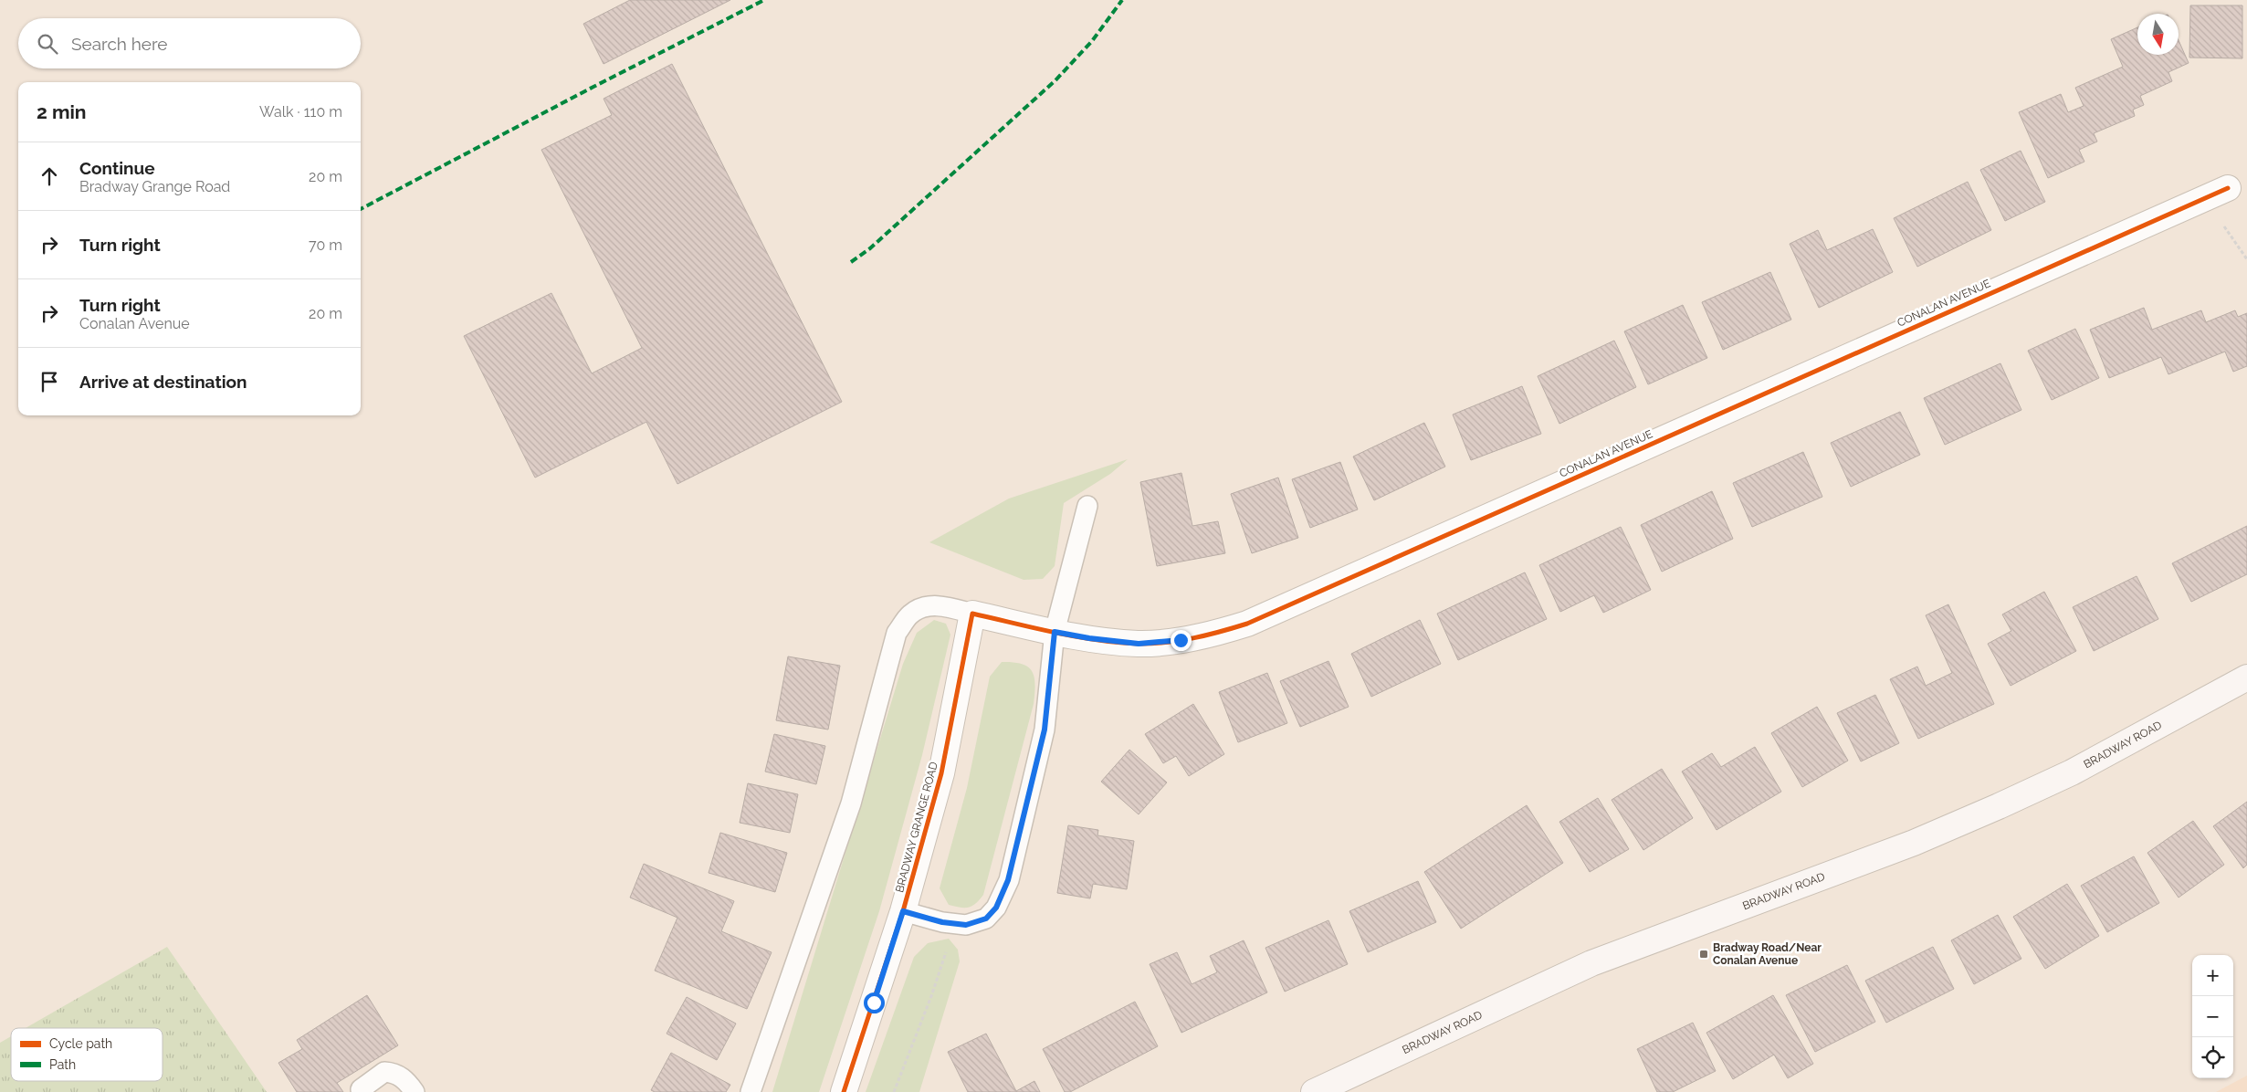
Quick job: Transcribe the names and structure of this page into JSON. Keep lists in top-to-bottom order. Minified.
{"streets":{"main road":["BRADWAY ROAD"],"street":["CONALAN AVENUE","BRADWAY GRANGE ROAD"]},"crossings":[["CONALAN AVENUE","BRADWAY GRANGE ROAD"]],"places":{"transit":["Bradway Road/Near Conalan Avenue"]},"legend":["Cycle path","Path"],"north":"bottom","page":{"search":"Search here","heading":["2 min","Walk · 110 m"],"list":[["Continue","Bradway Grange Road","20 m"],["Turn right","70 m"],["Turn right","Conalan Avenue","20 m"],"Arrive at destination"],"map_buttons":["+","−"]}}
